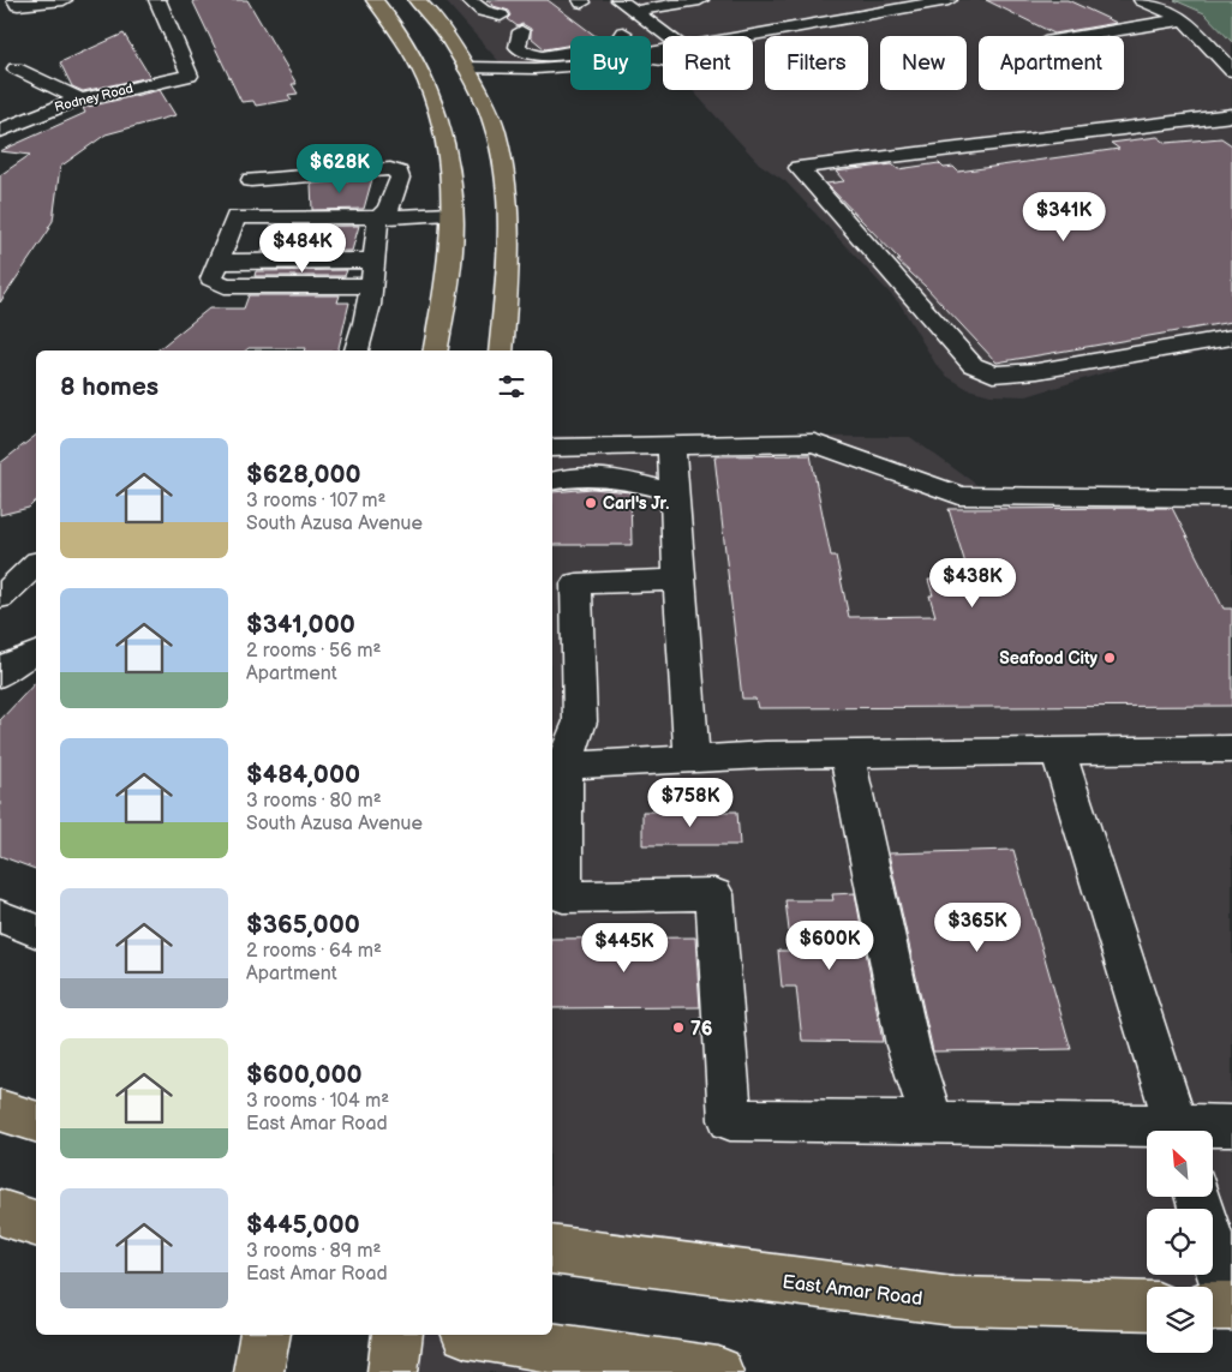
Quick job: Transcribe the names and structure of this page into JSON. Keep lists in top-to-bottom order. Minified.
{"streets":{"main road":["East Amar Road"],"street":["Rodney Road"]},"places":["Carl's Jr.","Seafood City","76"],"north":"top left","page":{"chip":["Buy","Rent","Filters","New","Apartment"],"price":["$628K","$341K","$484K","$438K","$758K","$365K","$600K","$445K"],"heading":"8 homes","list":[{"name":"$628,000","note":"3 rooms · 107 m² · South Azusa Avenue"},{"name":"$341,000","note":"2 rooms · 56 m² · Apartment"},{"name":"$484,000","note":"3 rooms · 80 m² · South Azusa Avenue"},{"name":"$365,000","note":"2 rooms · 64 m² · Apartment"},{"name":"$600,000","note":"3 rooms · 104 m² · East Amar Road"},{"name":"$445,000","note":"3 rooms · 89 m² · East Amar Road"}]}}
